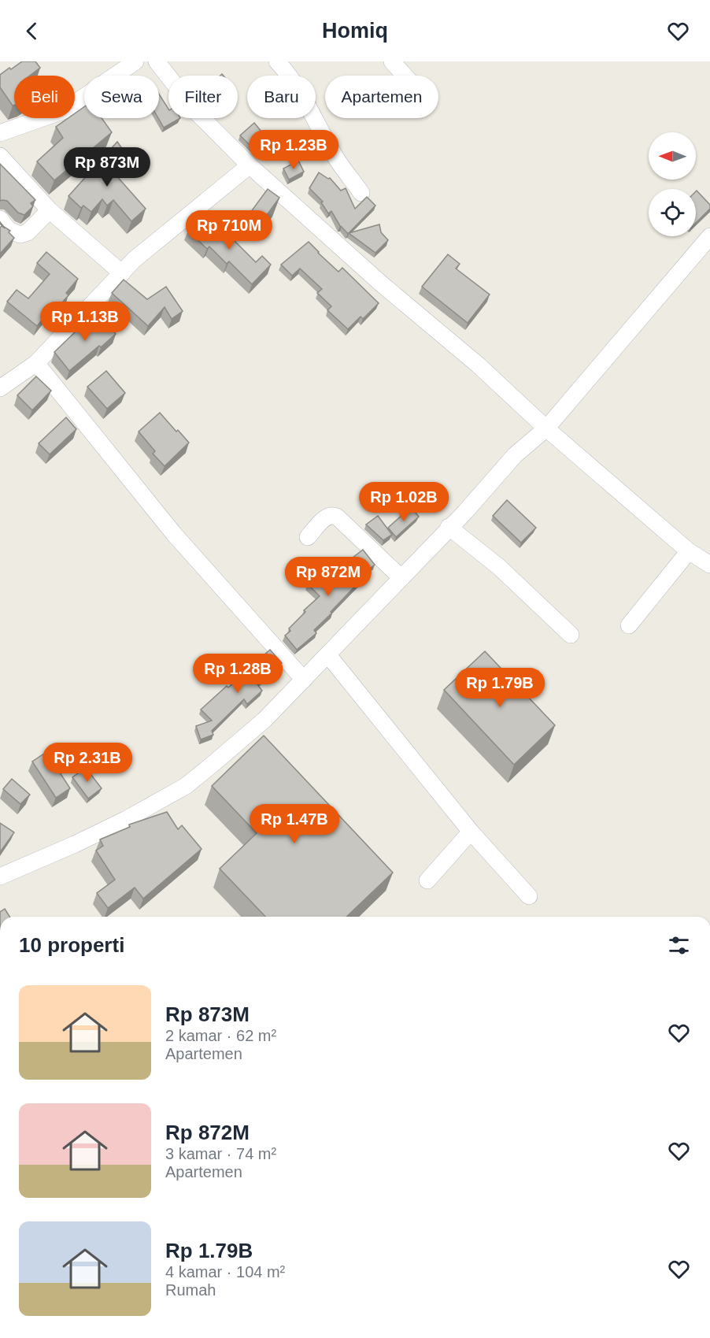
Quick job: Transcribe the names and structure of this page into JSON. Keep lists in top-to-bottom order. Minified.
{"north":"left","page":{"header":"Homiq","chip":["Beli","Sewa","Filter","Baru","Apartemen"],"price":["Rp 1.23B","Rp 873M","Rp 710M","Rp 1.13B","Rp 1.02B","Rp 872M","Rp 1.28B","Rp 1.79B","Rp 2.31B","Rp 1.47B"],"heading":"10 properti","list":[{"name":"Rp 873M","note":"2 kamar · 62 m² · Apartemen"},{"name":"Rp 872M","note":"3 kamar · 74 m² · Apartemen"},{"name":"Rp 1.79B","note":"4 kamar · 104 m² · Rumah"}]}}
